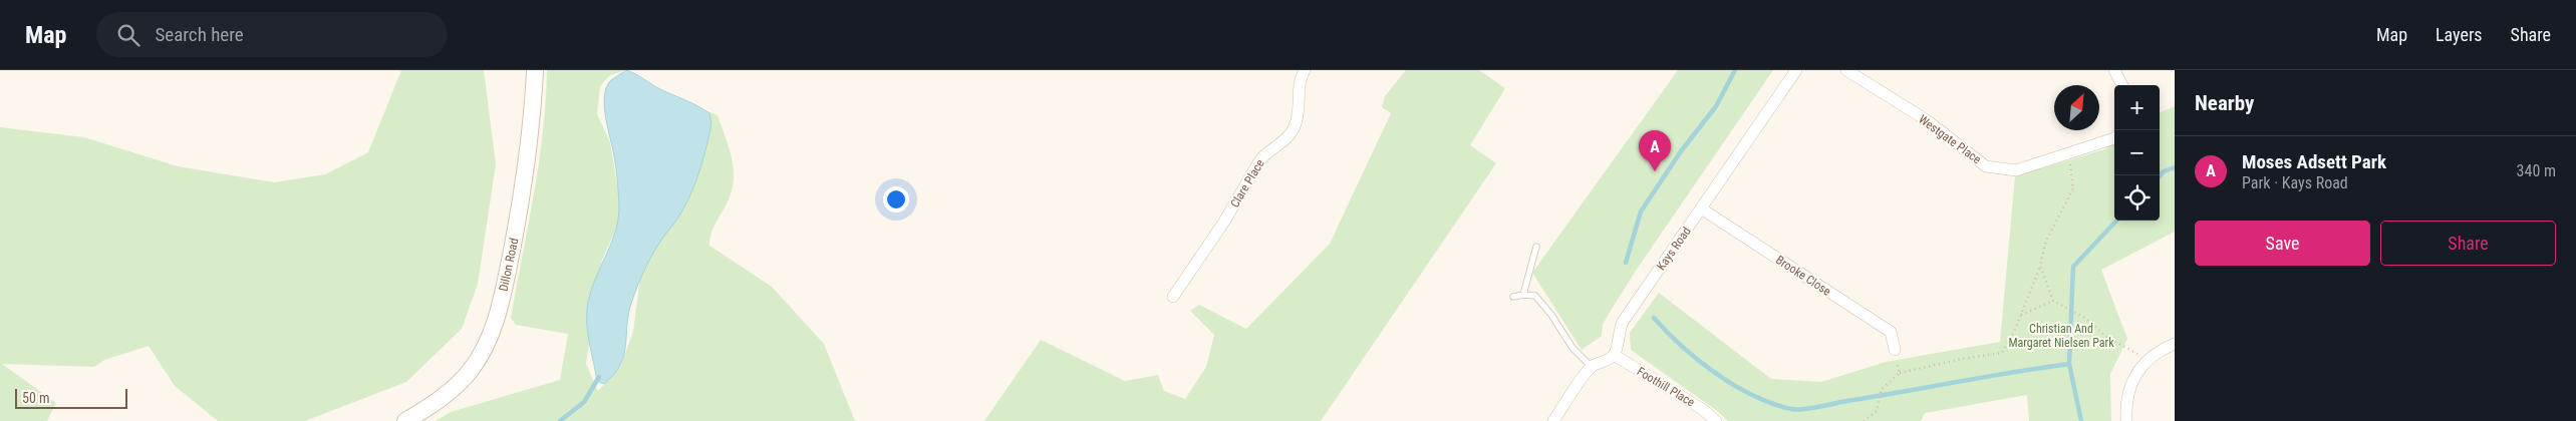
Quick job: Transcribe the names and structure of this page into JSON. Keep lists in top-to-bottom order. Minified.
{"streets":{"main road":["Dillon Road"],"street":["Westgate Place","Clare Place","Kays Road","Brooke Close","Foothill Place"]},"crossings":[["Kays Road","Brooke Close"],["Kays Road","Foothill Place"]],"parks":["Christian And Margaret Nielsen Park"],"scale_bar":"50 m","north":"top right","page":{"header":"Map","search":"Search here","nav":["Map","Layers","Share"],"heading":"Nearby","map_buttons":["+","−"],"pins":"A","list":[{"mark":"A","name":"Moses Adsett Park","note":"Park · Kays Road","value":"340 m"}],"buttons":["Save","Share"],"scale":"50 m"}}
